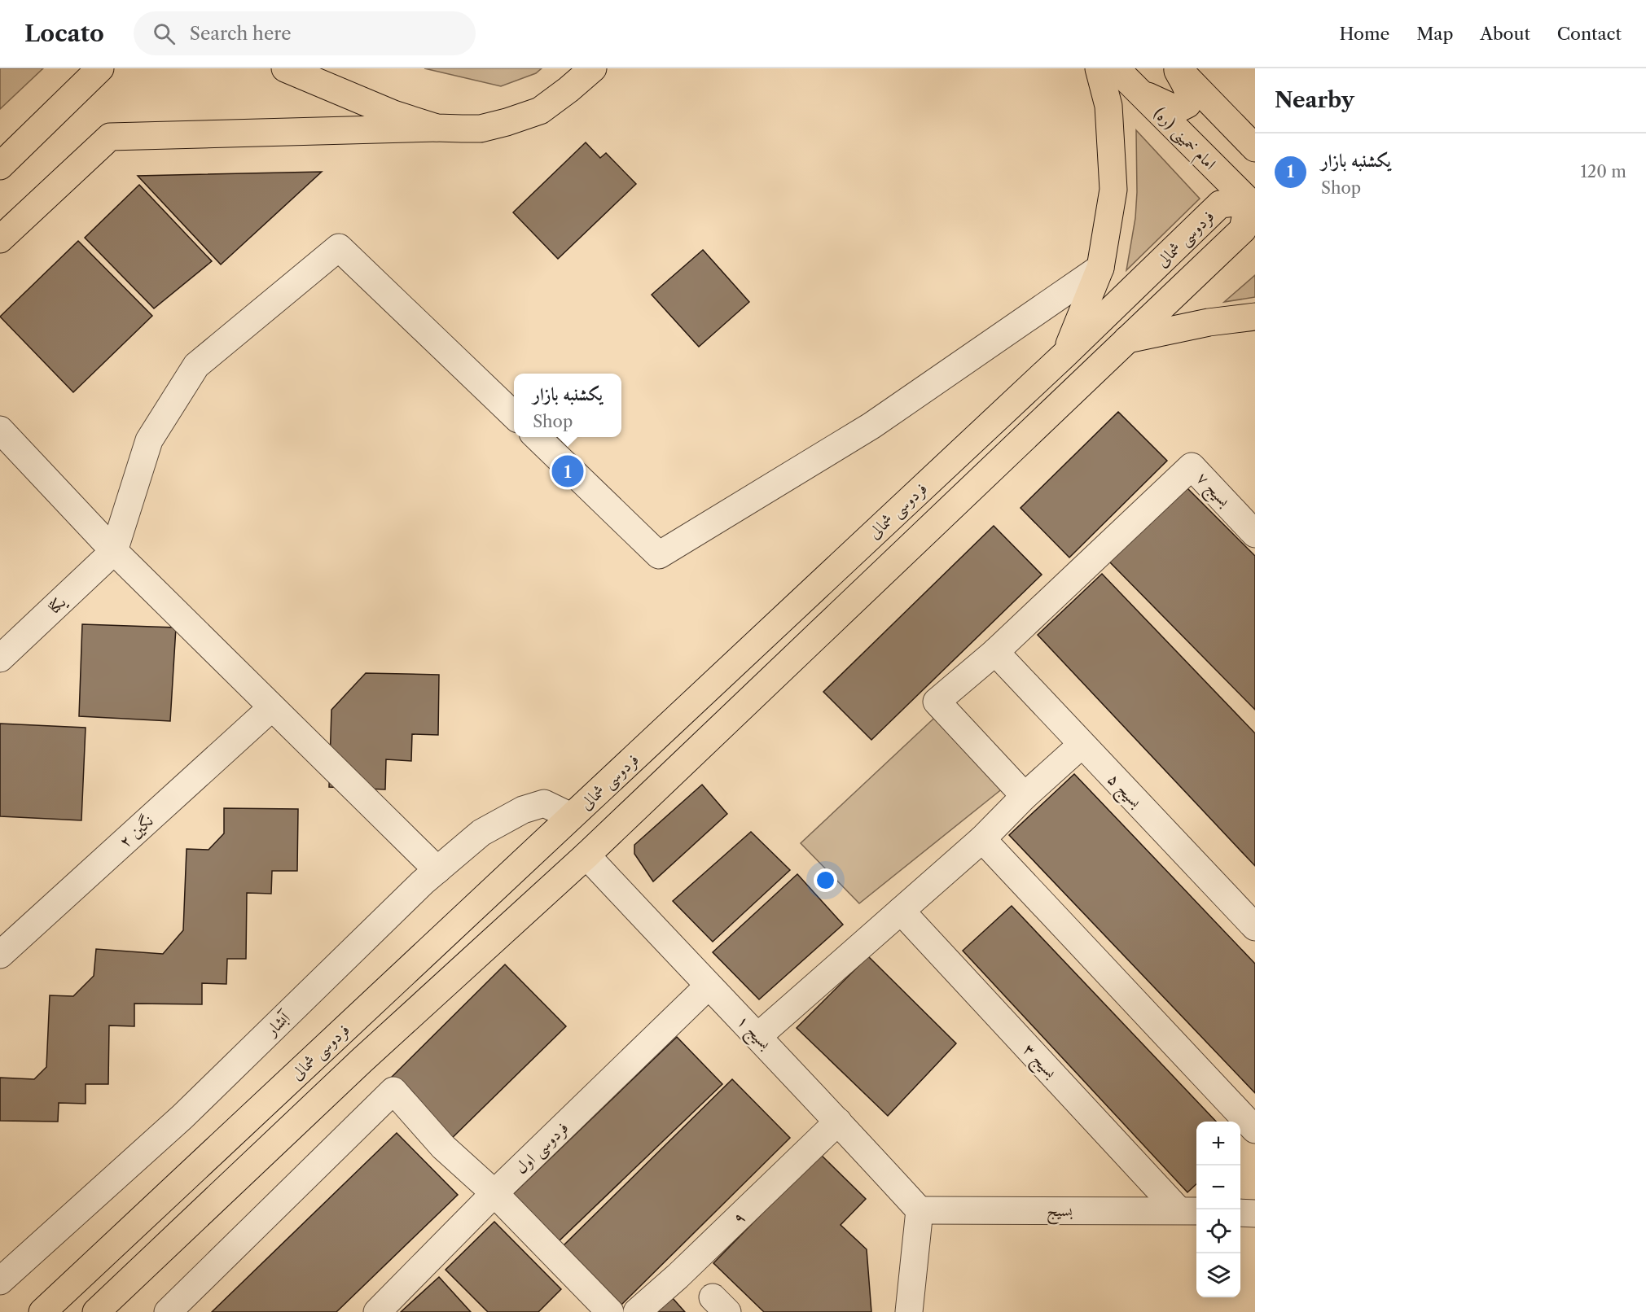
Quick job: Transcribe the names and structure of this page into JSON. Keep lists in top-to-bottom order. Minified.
{"streets":{"main road":["امام خمینی (ره)","فردوسی شمالی"],"street":["بسیج ۷","یکتا","بسیج ۵","نگین ۲","آبشار","بسیج ۱","بسیج ۳","فردوسی اول","بسیج","۹"]},"crossings":[["امام خمینی (ره)","فردوسی شمالی"],["فردوسی شمالی","آبشار"],["فردوسی شمالی","بسیج ۱"],["بسیج ۷","بسیج ۵"],["بسیج ۱","فردوسی اول"],["بسیج ۱","بسیج"],["بسیج ۱","۹"],["بسیج ۳","بسیج"]],"page":{"header":"Locato","search":"Search here","nav":["Home","Map","About","Contact"],"heading":"Nearby","list":[{"mark":"1","name":"یکشنبه بازار","note":"Shop","value":"120 m"}],"popup":["یکشنبه بازار","Shop"],"pins":"1","map_buttons":["+","−"]}}
